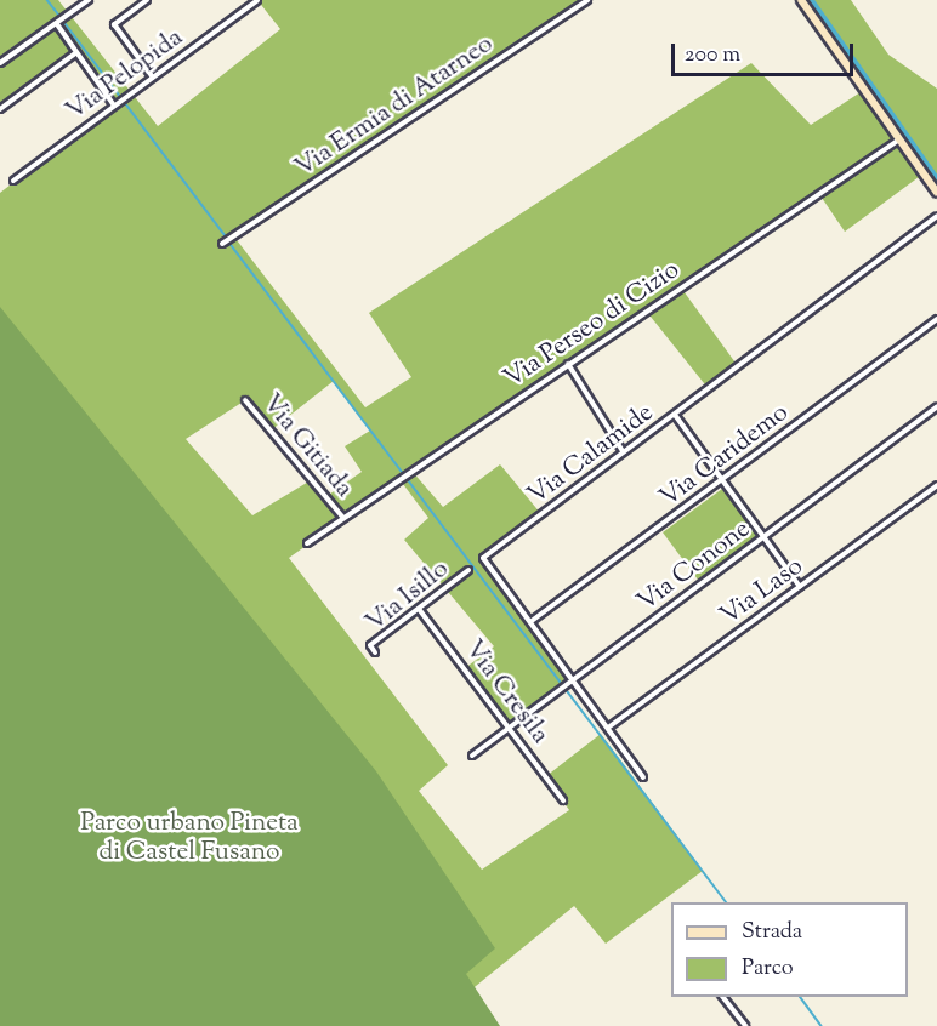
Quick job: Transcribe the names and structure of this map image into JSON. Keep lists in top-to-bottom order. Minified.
{"streets":{"street":["Via Pelopida","Via Ermia di Atarneo","Via Perseo di Cizio","Via Gitiada","Via Calamide","Via Caridemo","Via Conone","Via Laso","Via Isillo","Via Cresila"]},"crossings":[["Via Perseo di Cizio","Via Gitiada"],["Via Calamide","Via Caridemo"],["Via Calamide","Via Conone"],["Via Calamide","Via Laso"],["Via Conone","Via Cresila"],["Via Isillo","Via Cresila"]],"parks":["Parco urbano Pineta di Castel Fusano"],"legend":["Strada","Parco"],"scale_bar":"200 m"}
